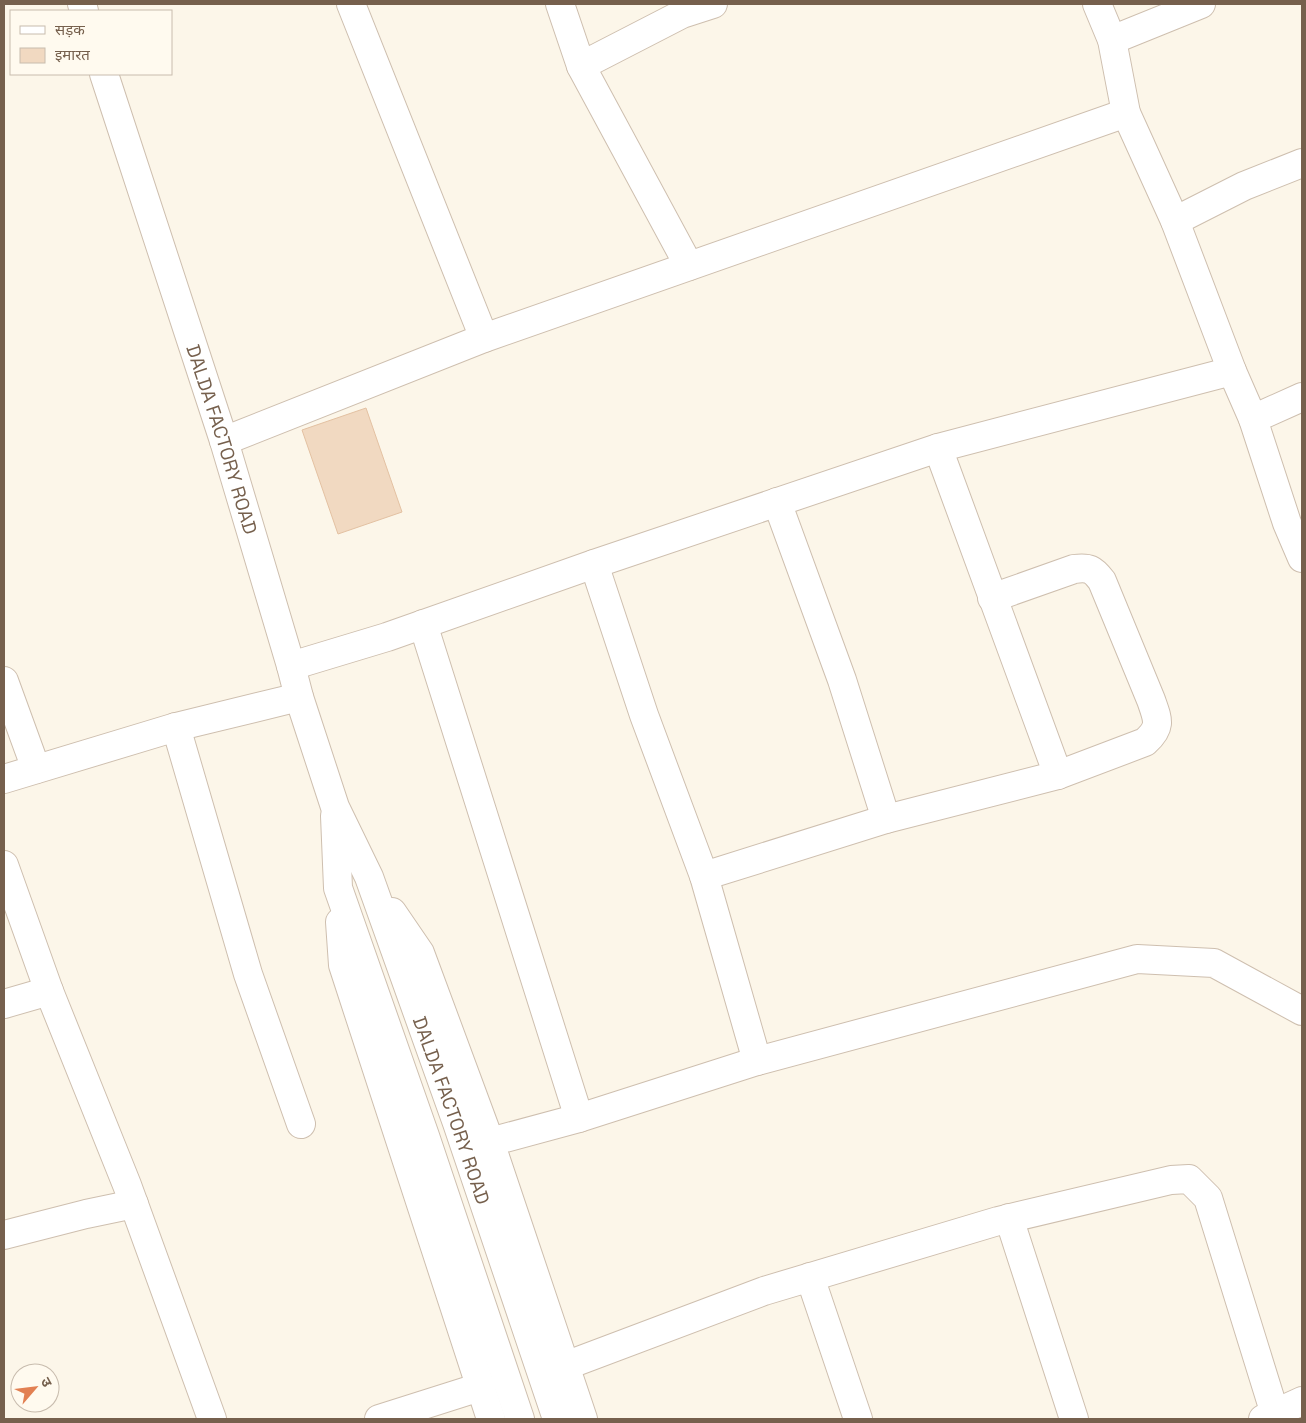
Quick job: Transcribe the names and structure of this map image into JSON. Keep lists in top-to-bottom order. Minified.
{"streets":{"street":["DALDA FACTORY ROAD"]},"legend":["सड़क","इमारत"],"north":"top right"}
